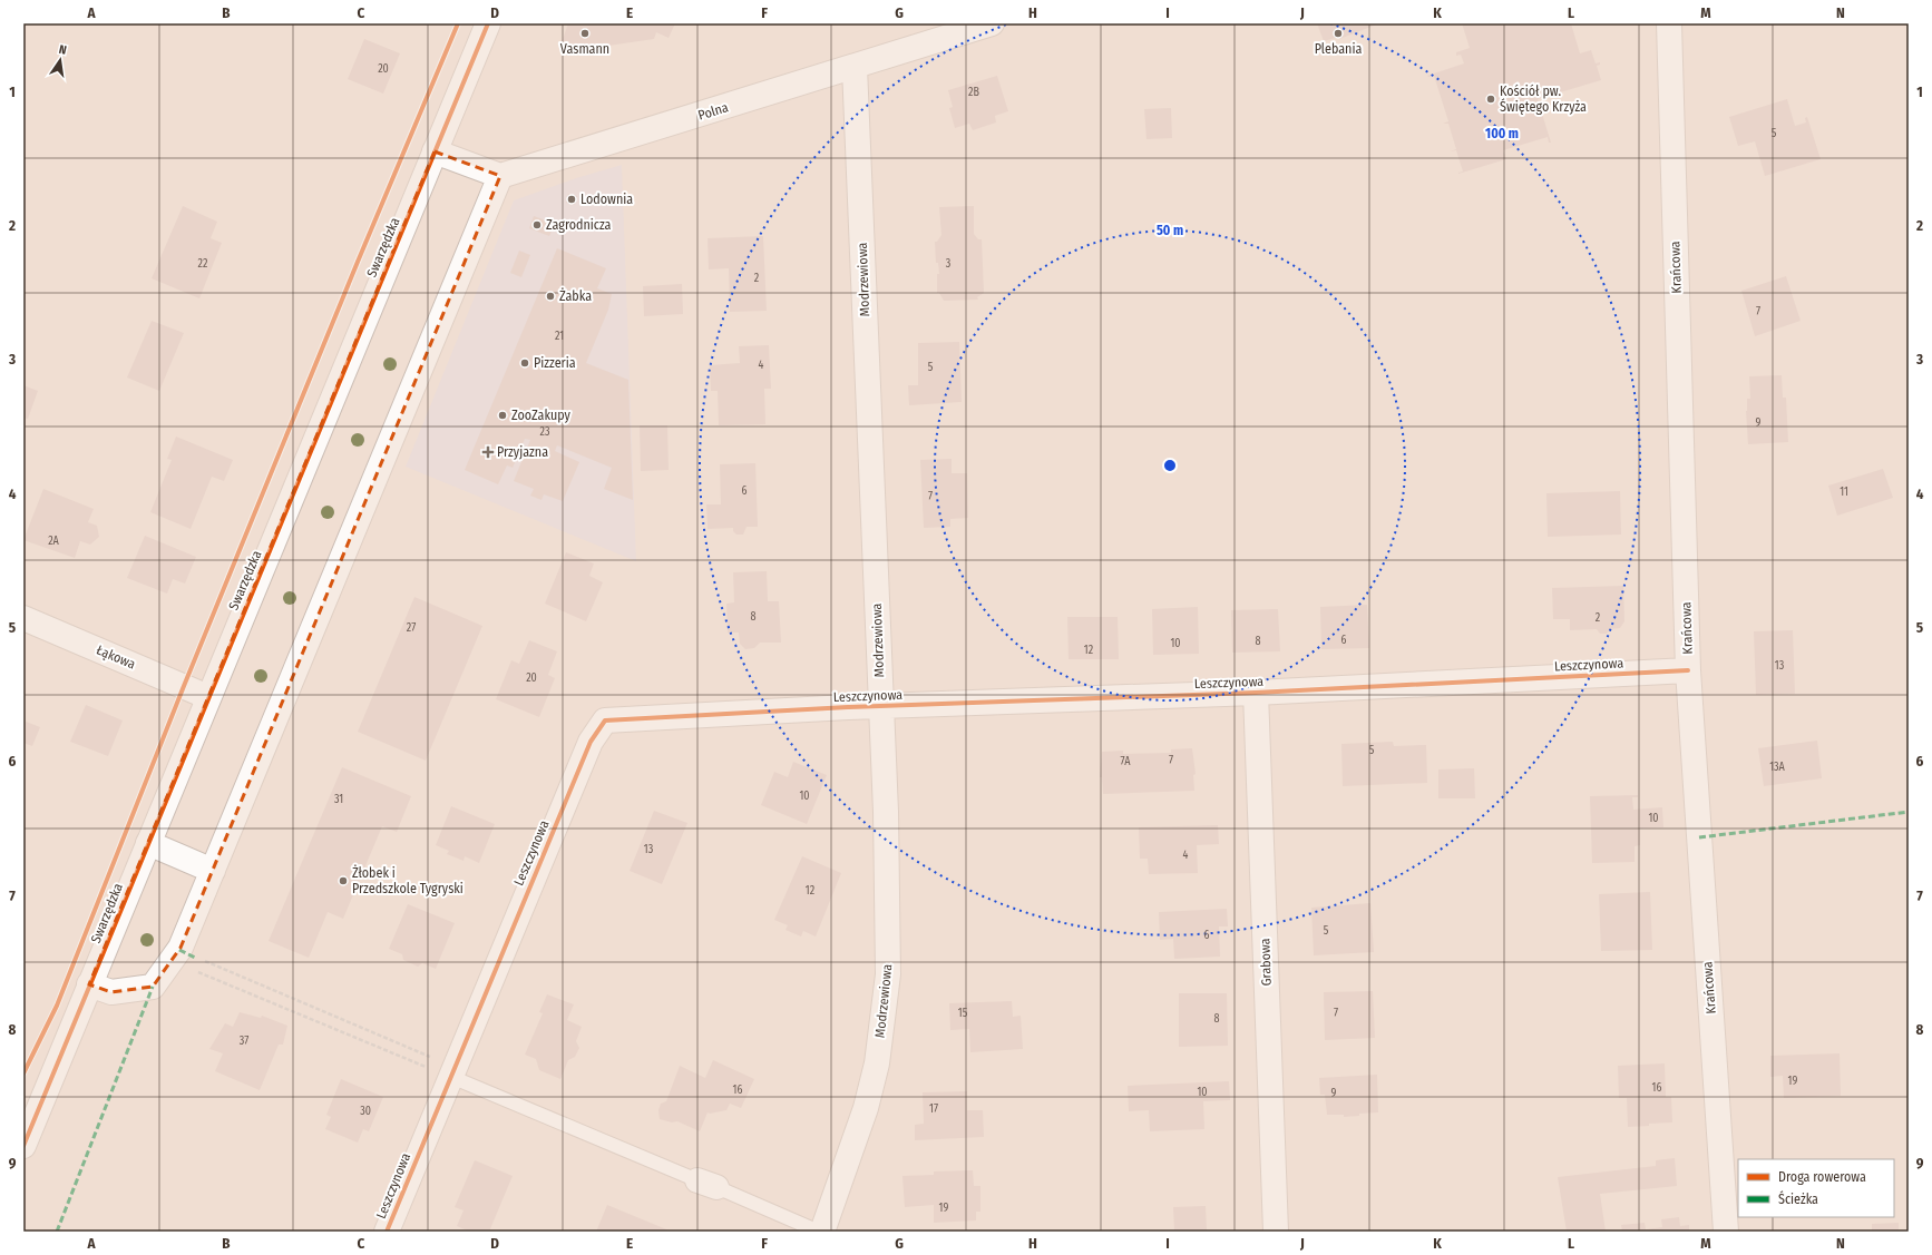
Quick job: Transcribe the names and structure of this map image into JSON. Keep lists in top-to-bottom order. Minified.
{"streets":{"street":["Polna","Swarzędzka","Krańcowa","Modrzewiowa","Łąkowa","Leszczynowa","Grabowa"]},"crossings":[["Polna","Modrzewiowa"],["Swarzędzka","Łąkowa"],["Krańcowa","Leszczynowa"],["Modrzewiowa","Leszczynowa"],["Leszczynowa","Grabowa"]],"places":{"other":["Vasmann","Plebania","Kościół pw. Świętego Krzyża","Lodownia","Zagrodnicza","Żabka","Pizzeria","ZooZakupy","Żłobek i Przedszkole Tygryski"],"health":["Przyjazna"]},"house_numbers":["20","2B","5","22","3","2","7","21","4","5","9","23","6","11","7","2A","8","2","27","6","8","10","12","13","20","5","7","7A","13A","10","31","10","13","4","12","5","6","15","7","8","37","19","16","16","10","9","17","30","19"],"legend":["Droga rowerowa","Ścieżka"],"north":"top","grid":{"columns":["A","B","C","D","E","F","G","H","I","J","K","L","M","N"],"rows":["1","2","3","4","5","6","7","8","9"]},"rings":["100 m","50 m"]}
